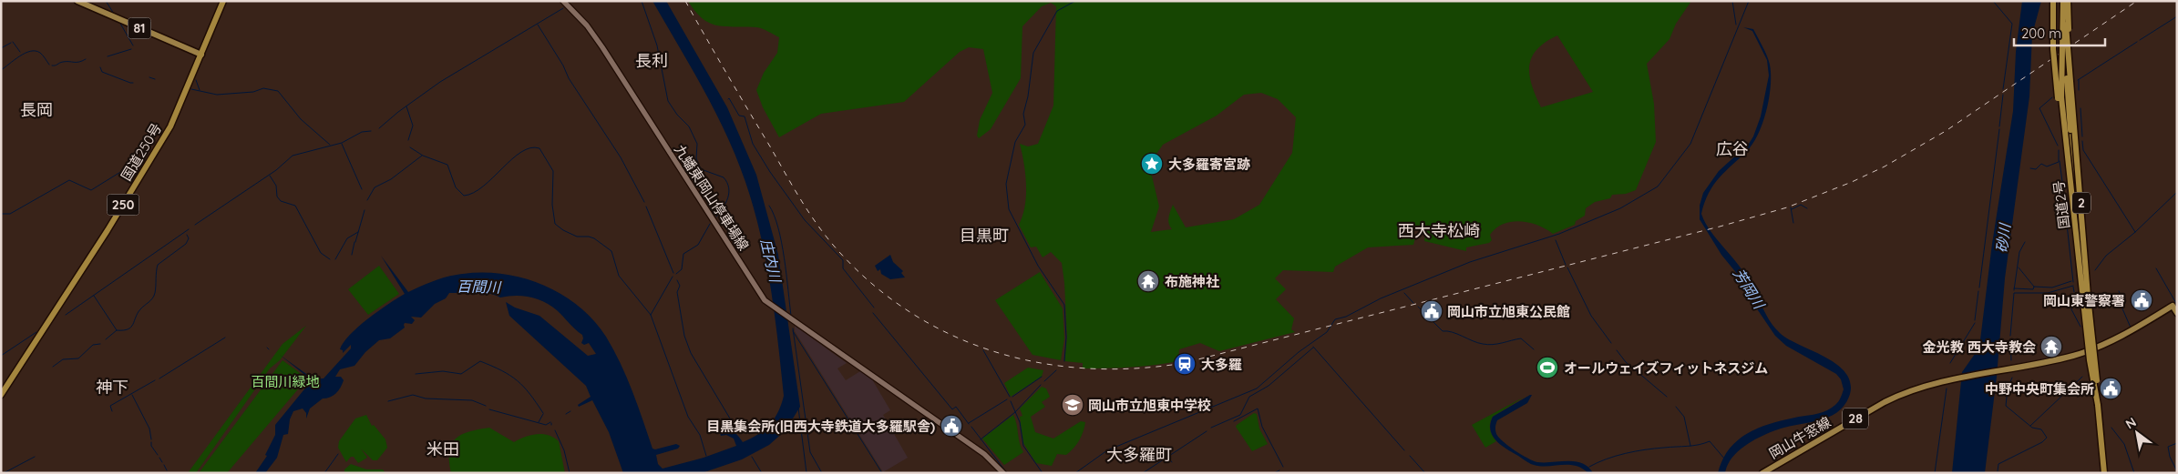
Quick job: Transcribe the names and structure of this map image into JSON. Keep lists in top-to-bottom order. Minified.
{"streets":{"highway":["国道250号","2","250","国道2号"],"main road":["81","九蟠東岡山停車場線","28","岡山牛窓線"]},"crossings":[["81","国道250号"]],"districts":["長利","長岡","広谷","西大寺松崎","目黒町","神下","米田","大多羅町"],"water":["砂川","庄内川","百間川","芳岡川"],"parks":["百間川緑地"],"places":{"place":["大多羅寄宮跡"],"temple":["布施神社","金光教 西大寺教会"],"public building":["岡山東警察署","岡山市立旭東公民館","中野中央町集会所","目黒集会所(旧西大寺鉄道大多羅駅舎)"],"station":["大多羅"],"sports":["オールウェイズフィットネスジム"],"school or university":["岡山市立旭東中学校"]},"scale_bar":"200 m","north":"top left"}
